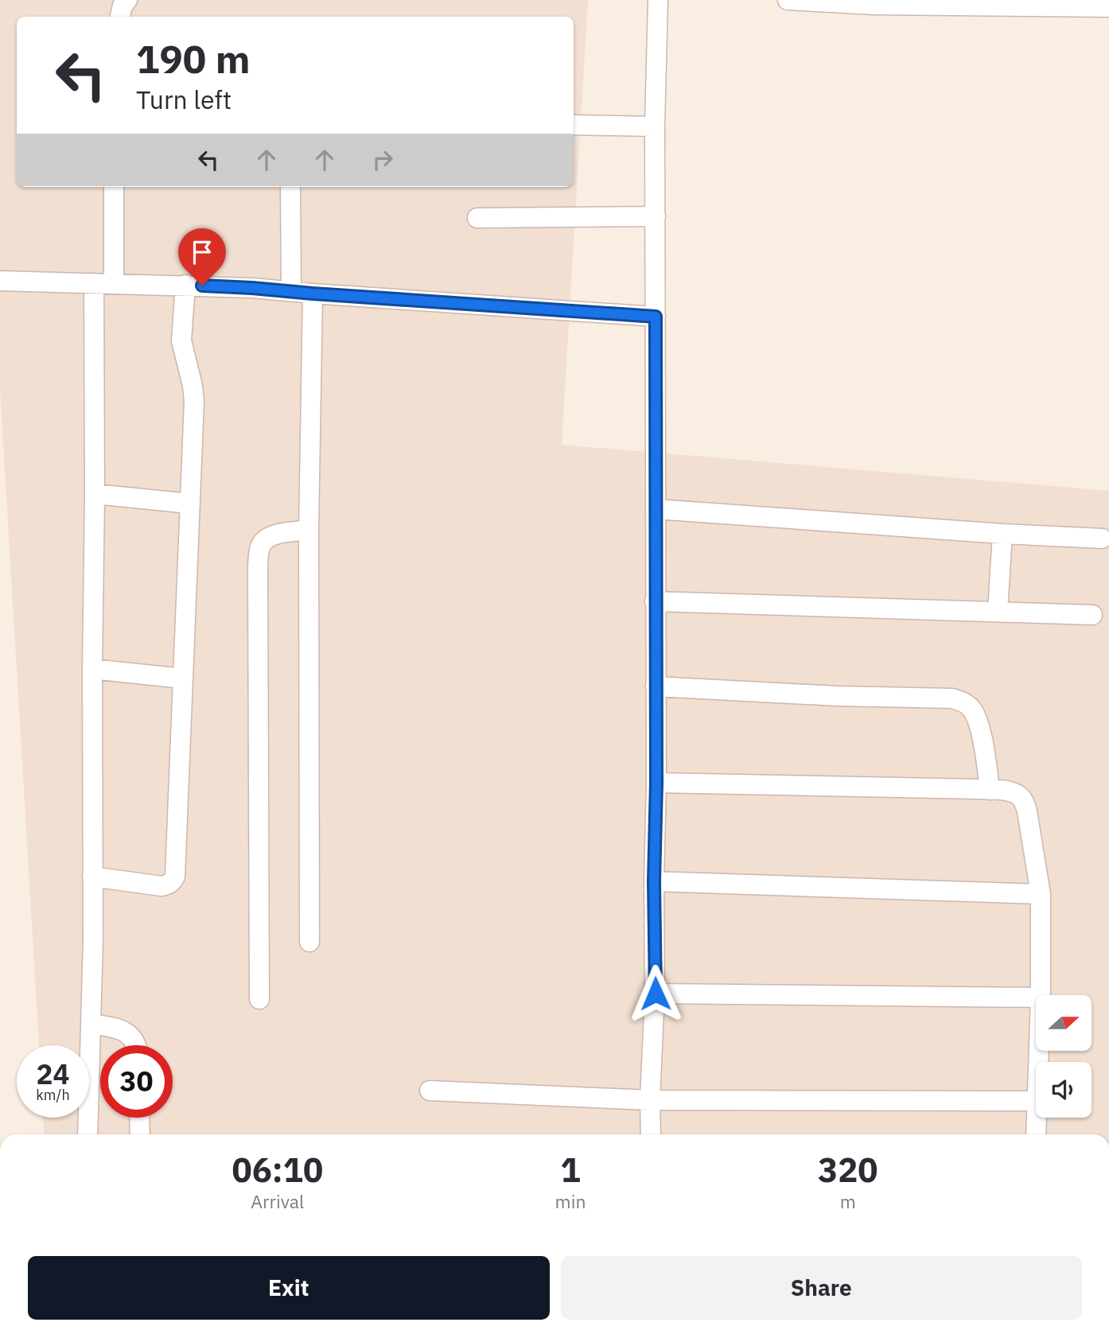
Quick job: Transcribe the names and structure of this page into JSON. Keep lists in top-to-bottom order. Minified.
{"north":"right","page":{"turn":["190 m","Turn left"],"speed":"24 km/h","limit":"30","eta":["06:10","Arrival","1","min","320","m"],"buttons":["Exit","Share"]}}
